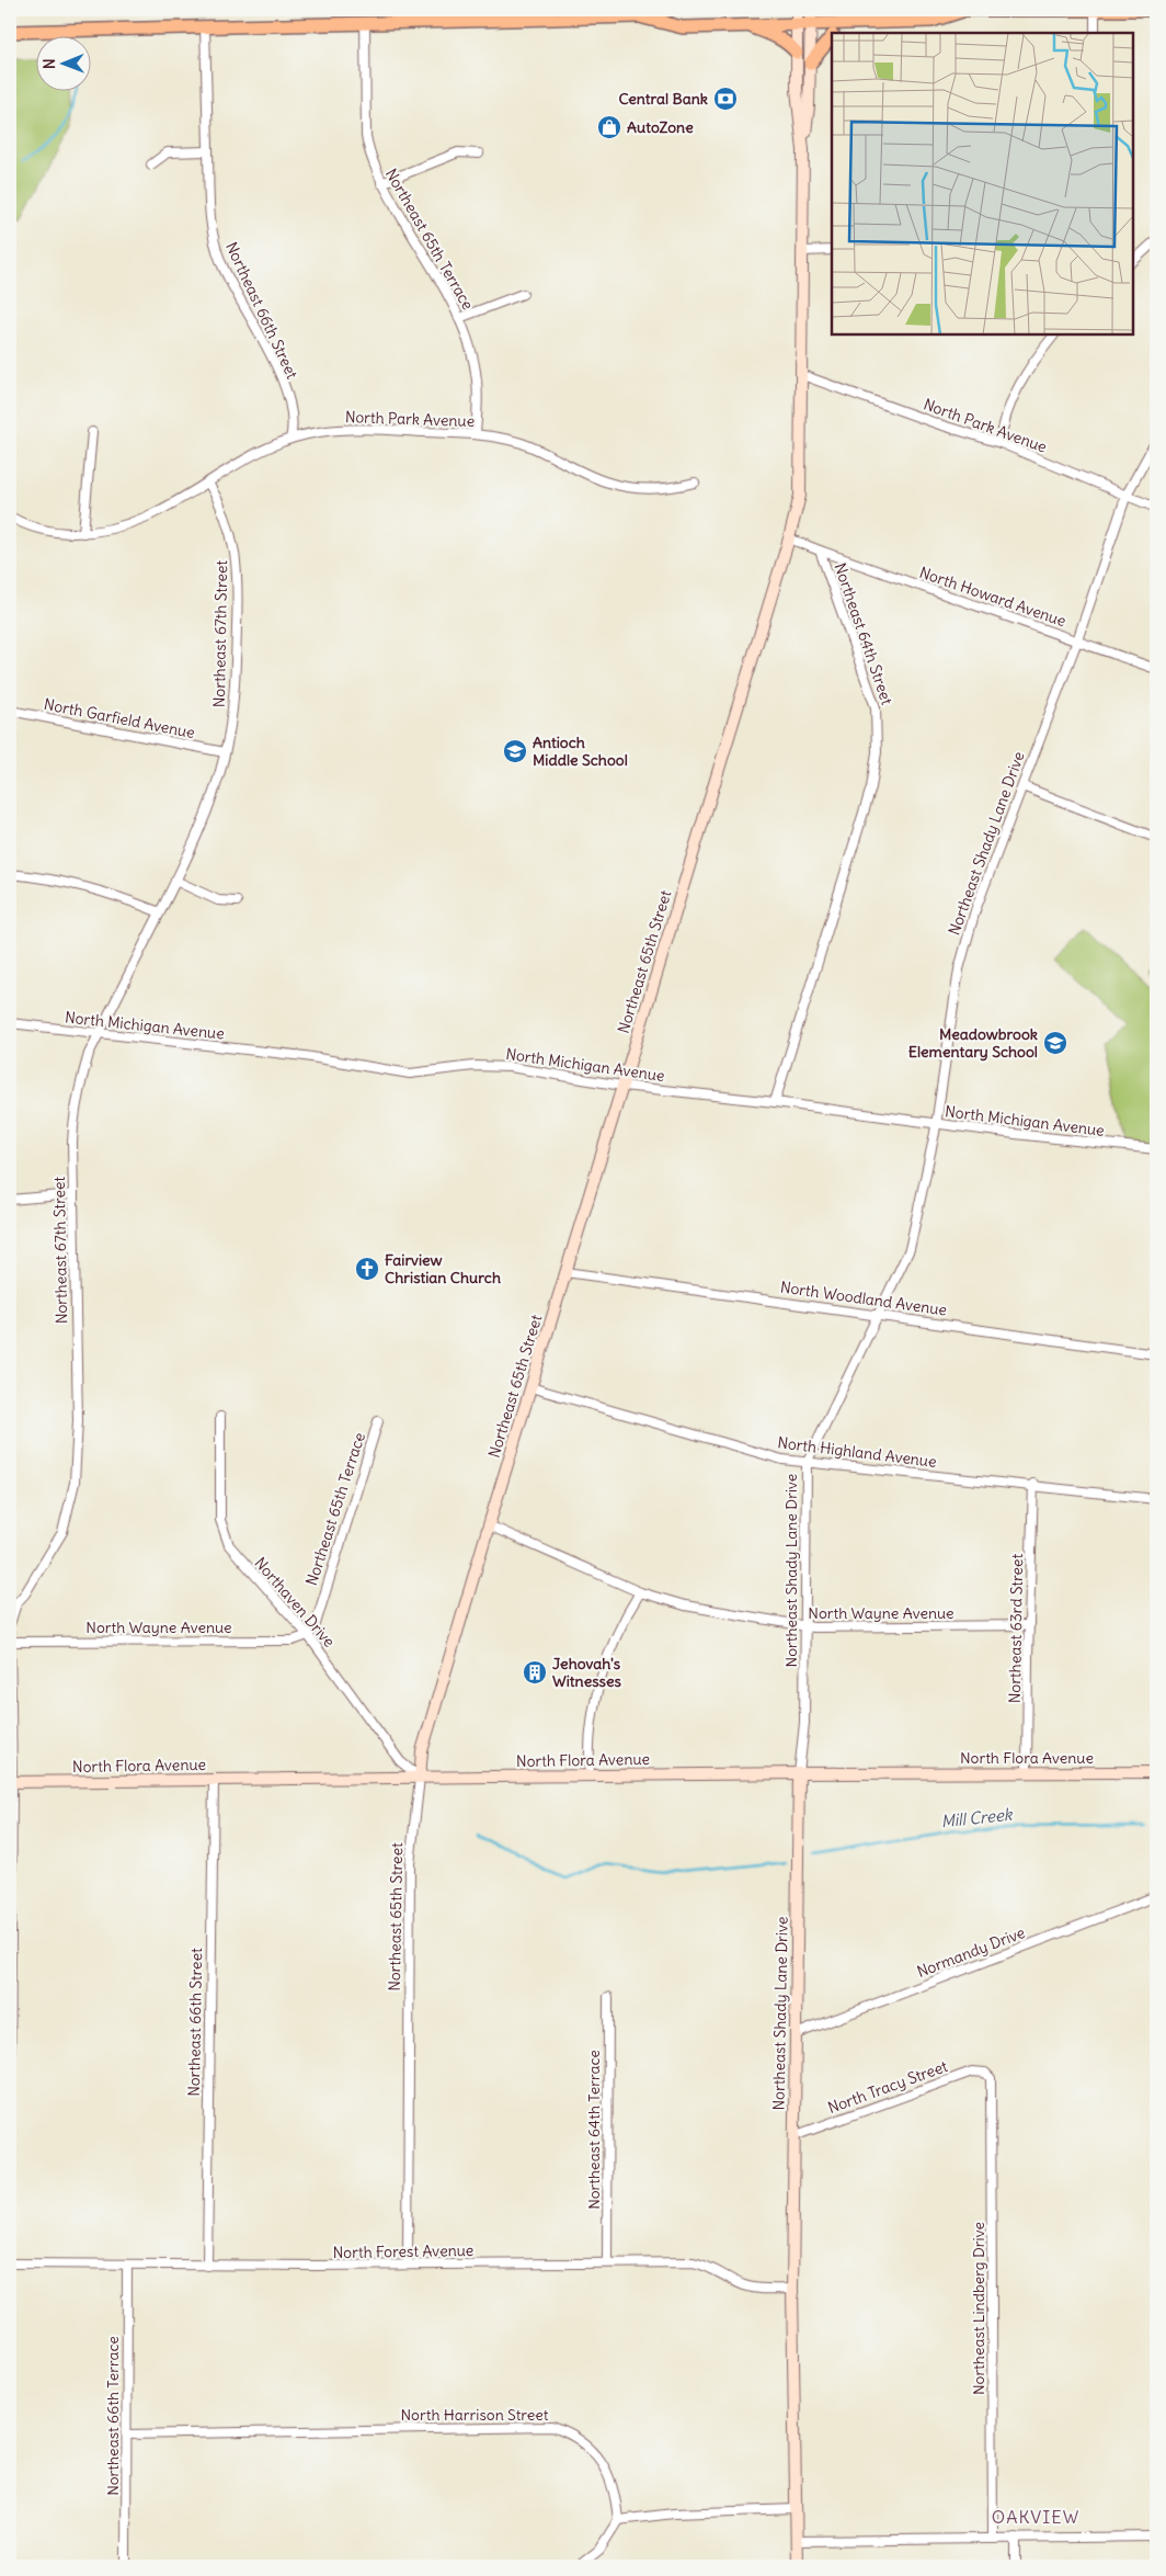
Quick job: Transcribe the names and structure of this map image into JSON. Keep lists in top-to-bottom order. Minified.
{"streets":{"street":["Northeast 65th Terrace","Northeast 66th Street","North Park Avenue","North Howard Avenue","Northeast 67th Street","Northeast 64th Street","North Garfield Avenue","Northeast Shady Lane Drive","Northeast 65th Street","North Michigan Avenue","North Woodland Avenue","North Highland Avenue","Northaven Drive","North Wayne Avenue","Northeast 63rd Street","North Flora Avenue","Normandy Drive","North Tracy Street","Northeast 64th Terrace","North Forest Avenue","Northeast Lindberg Drive","North Harrison Street","Northeast 66th Terrace"]},"crossings":[["Northeast 65th Terrace","North Park Avenue"],["Northeast 65th Terrace","Northaven Drive"],["Northeast 65th Terrace","North Wayne Avenue"],["Northeast 66th Street","North Park Avenue"],["Northeast 66th Street","North Flora Avenue"],["Northeast 66th Street","North Forest Avenue"],["North Park Avenue","Northeast 67th Street"],["North Park Avenue","Northeast Shady Lane Drive"],["North Howard Avenue","Northeast 64th Street"],["North Howard Avenue","Northeast Shady Lane Drive"],["Northeast 67th Street","North Garfield Avenue"],["Northeast 67th Street","North Michigan Avenue"],["Northeast 64th Street","Northeast 65th Street"],["Northeast 64th Street","North Michigan Avenue"],["Northeast Shady Lane Drive","North Michigan Avenue"],["Northeast Shady Lane Drive","North Woodland Avenue"],["Northeast Shady Lane Drive","North Highland Avenue"],["Northeast Shady Lane Drive","North Wayne Avenue"],["Northeast Shady Lane Drive","North Flora Avenue"],["Northeast Shady Lane Drive","Normandy Drive"],["Northeast Shady Lane Drive","North Tracy Street"],["Northeast Shady Lane Drive","North Forest Avenue"],["Northeast 65th Street","North Michigan Avenue"],["Northeast 65th Street","North Woodland Avenue"],["Northeast 65th Street","North Highland Avenue"],["Northeast 65th Street","Northaven Drive"],["Northeast 65th Street","North Wayne Avenue"],["Northeast 65th Street","North Flora Avenue"],["Northeast 65th Street","North Forest Avenue"],["North Highland Avenue","Northeast 63rd Street"],["Northaven Drive","North Wayne Avenue"],["Northaven Drive","North Flora Avenue"],["North Wayne Avenue","Northeast 63rd Street"],["Northeast 63rd Street","North Flora Avenue"],["North Tracy Street","Northeast Lindberg Drive"],["Northeast 64th Terrace","North Forest Avenue"],["North Forest Avenue","Northeast 66th Terrace"],["North Harrison Street","Northeast 66th Terrace"]],"districts":["OAKVIEW"],"water":["Mill Creek"],"places":{"bank":["Central Bank"],"shop":["AutoZone"],"school or university":["Antioch Middle School","Meadowbrook Elementary School"],"church":["Fairview Christian Church"],"building":["Jehovah's Witnesses"]},"north":"left"}
